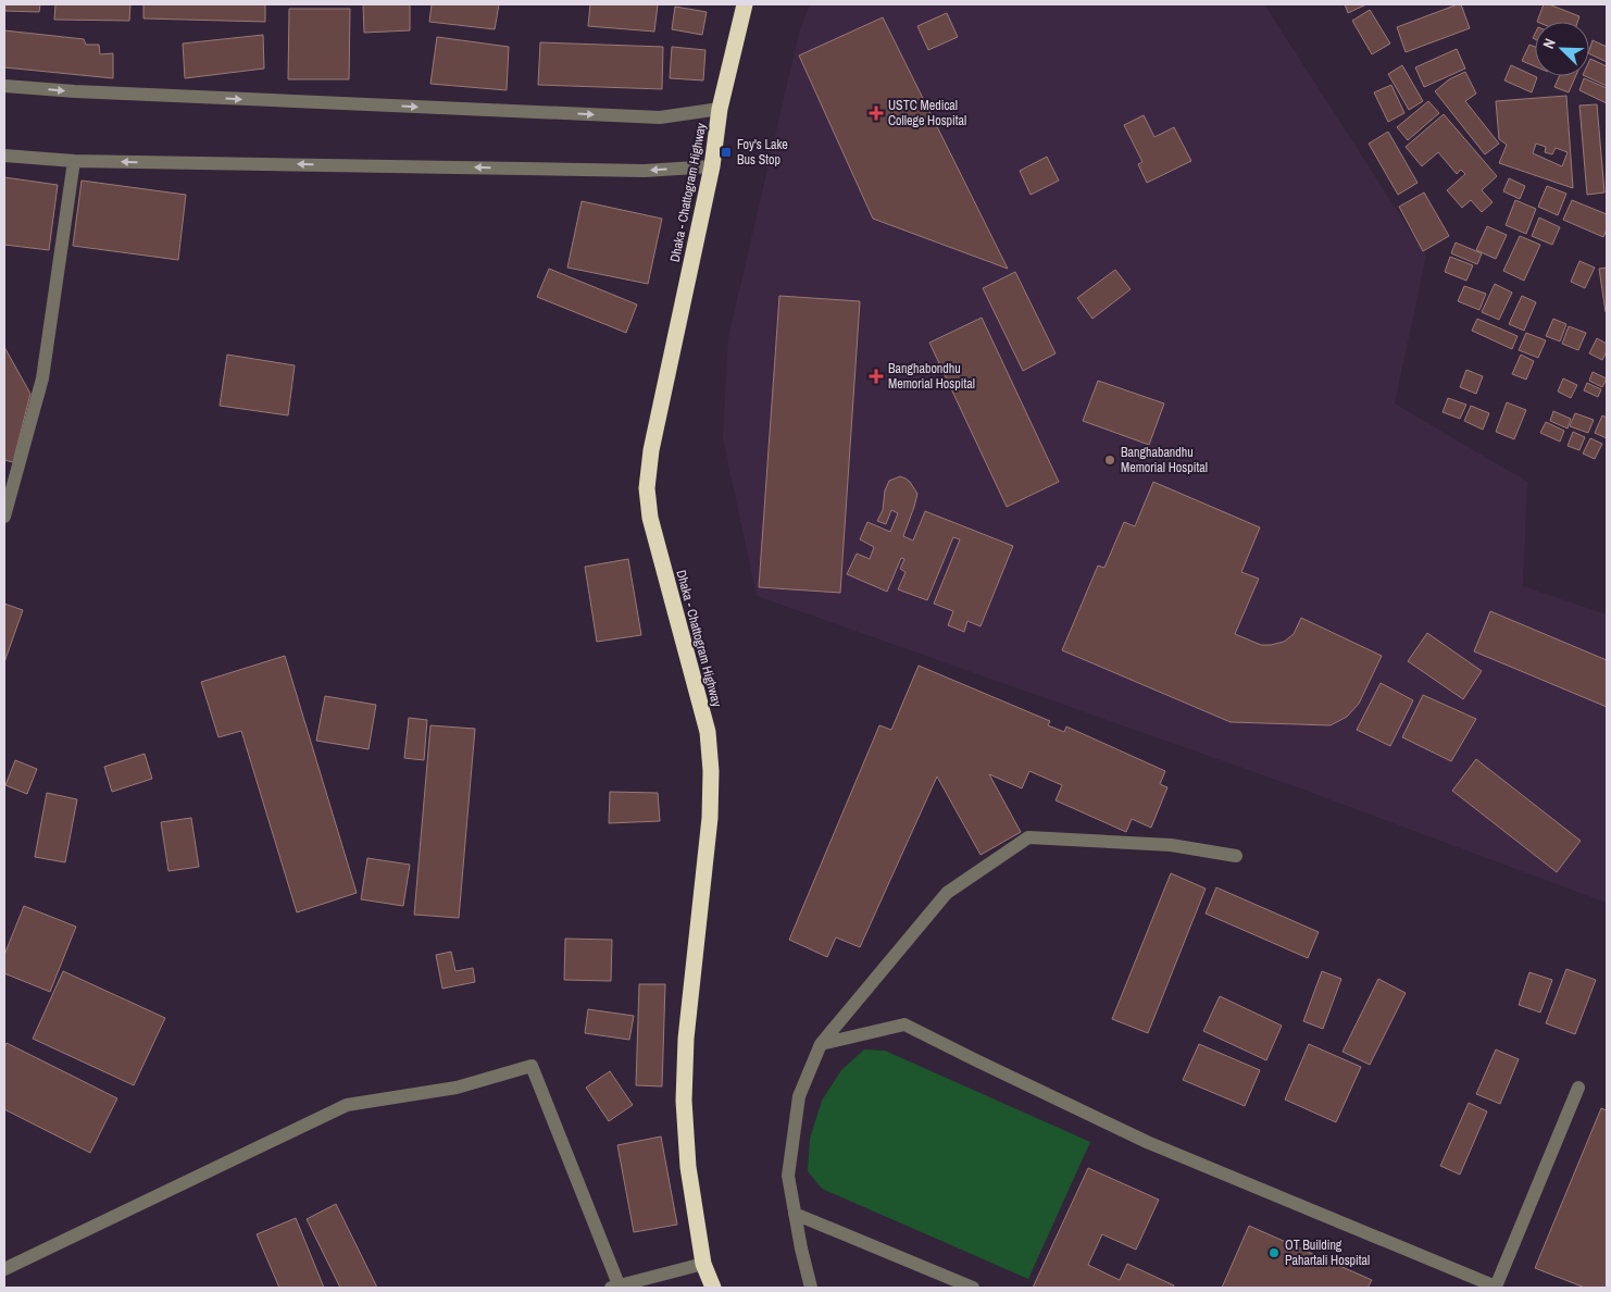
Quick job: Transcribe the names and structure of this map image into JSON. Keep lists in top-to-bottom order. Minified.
{"streets":{"highway":["Dhaka - Chattogram Highway"]},"places":{"health":["USTC Medical College Hospital","Banghabondhu Memorial Hospital"],"transit":["Foy's Lake Bus Stop"],"other":["Banghabandhu Memorial Hospital","OT Building Pahartali Hospital"]},"north":"top left"}
